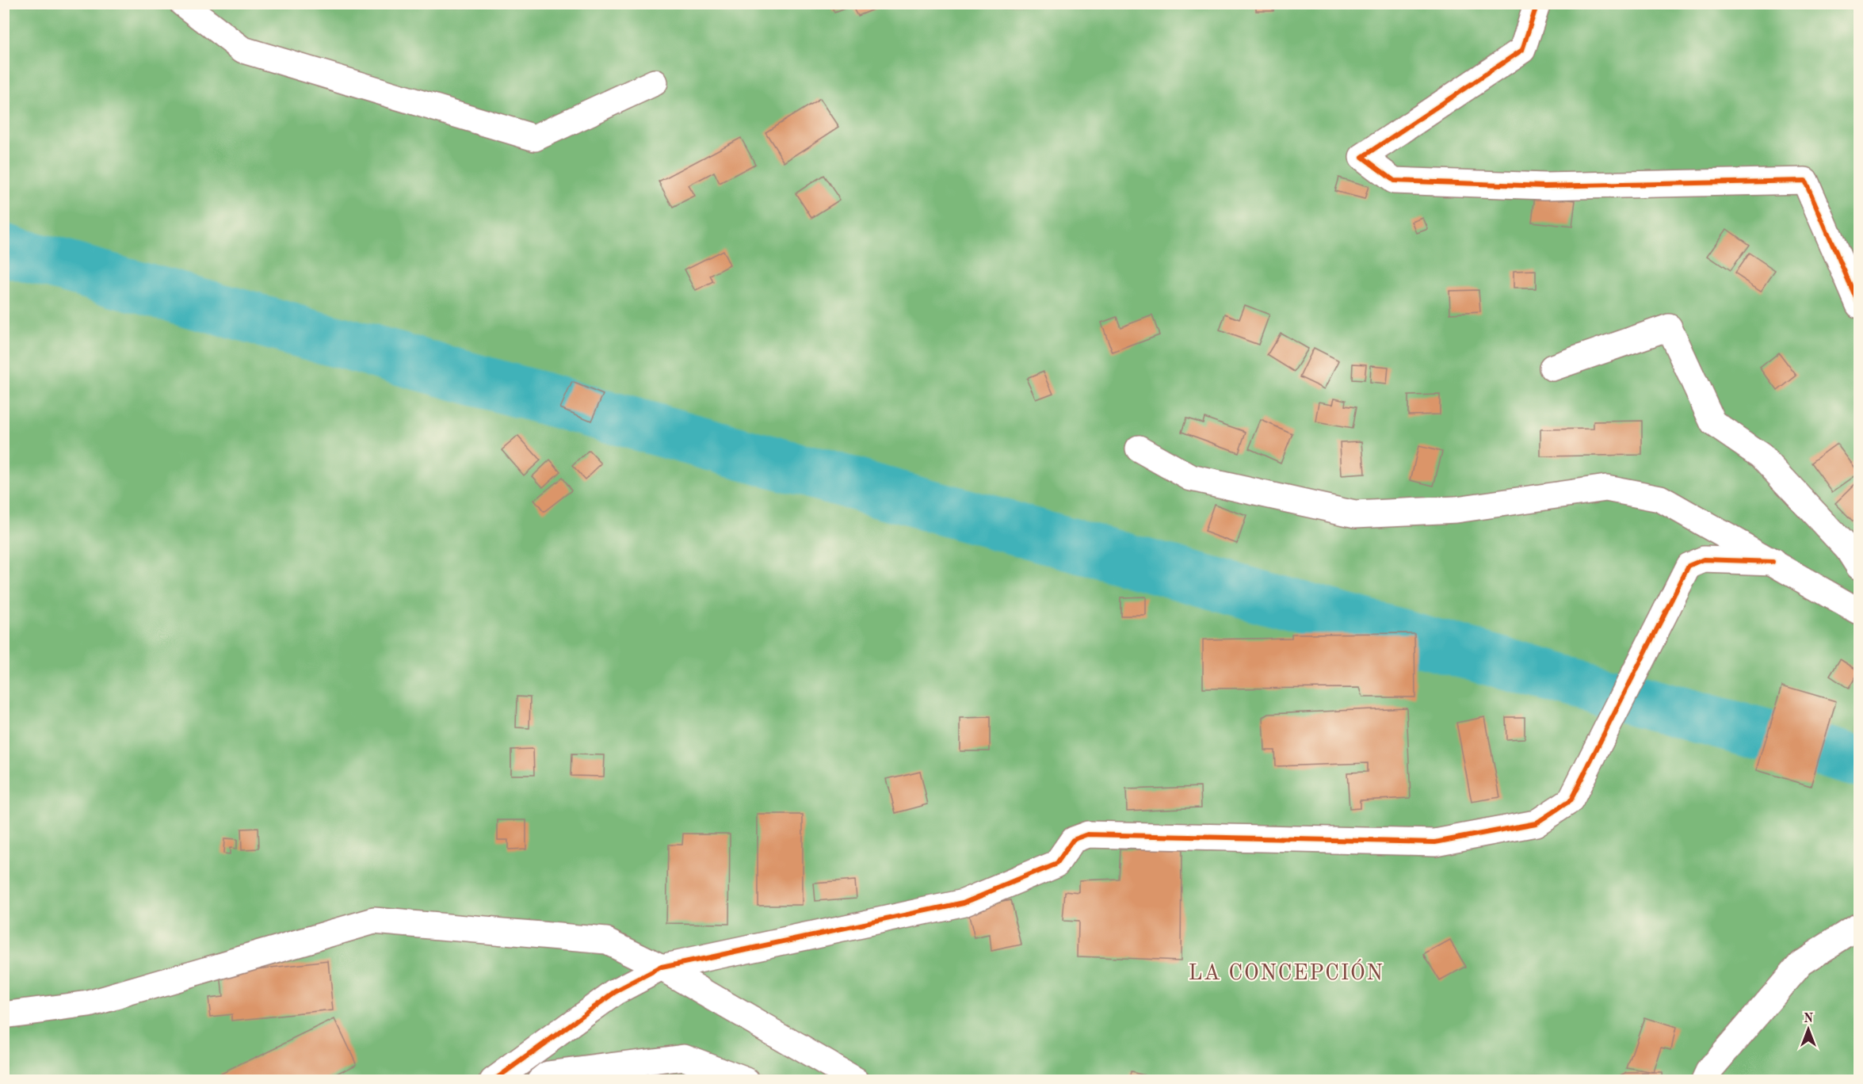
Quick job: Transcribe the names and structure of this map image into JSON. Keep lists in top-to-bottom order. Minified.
{"districts":["LA CONCEPCIÓN"],"north":"top"}
